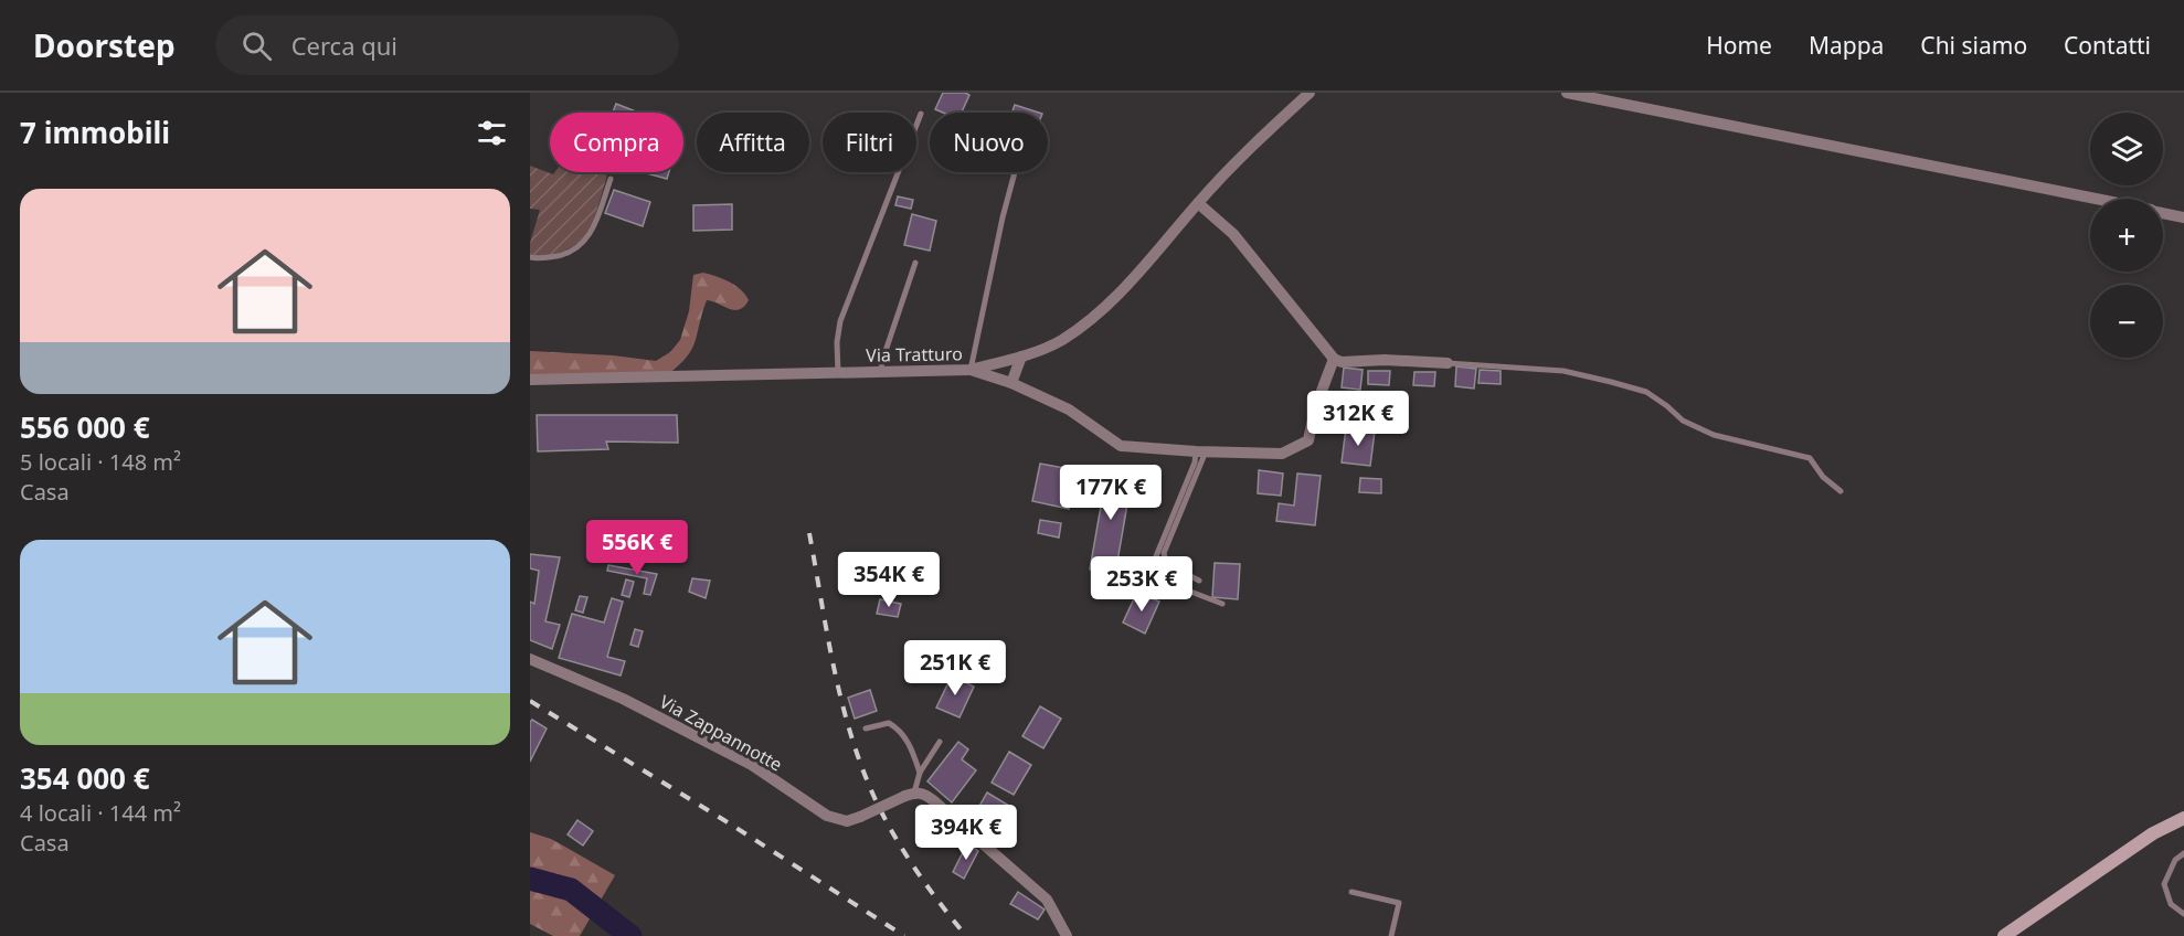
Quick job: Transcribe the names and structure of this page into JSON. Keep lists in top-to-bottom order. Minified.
{"streets":{"street":["Via Tratturo","Via Zappannotte"]},"page":{"header":"Doorstep","search":"Cerca qui","nav":["Home","Mappa","Chi siamo","Contatti"],"heading":"7 immobili","map_buttons":["+","−"],"chip":["Compra","Affitta","Filtri","Nuovo"],"list":[{"name":"556 000 €","note":"5 locali · 148 m² · Casa"},{"name":"354 000 €","note":"4 locali · 144 m² · Casa"}],"price":["312K €","177K €","556K €","354K €","253K €","251K €","394K €"]}}
